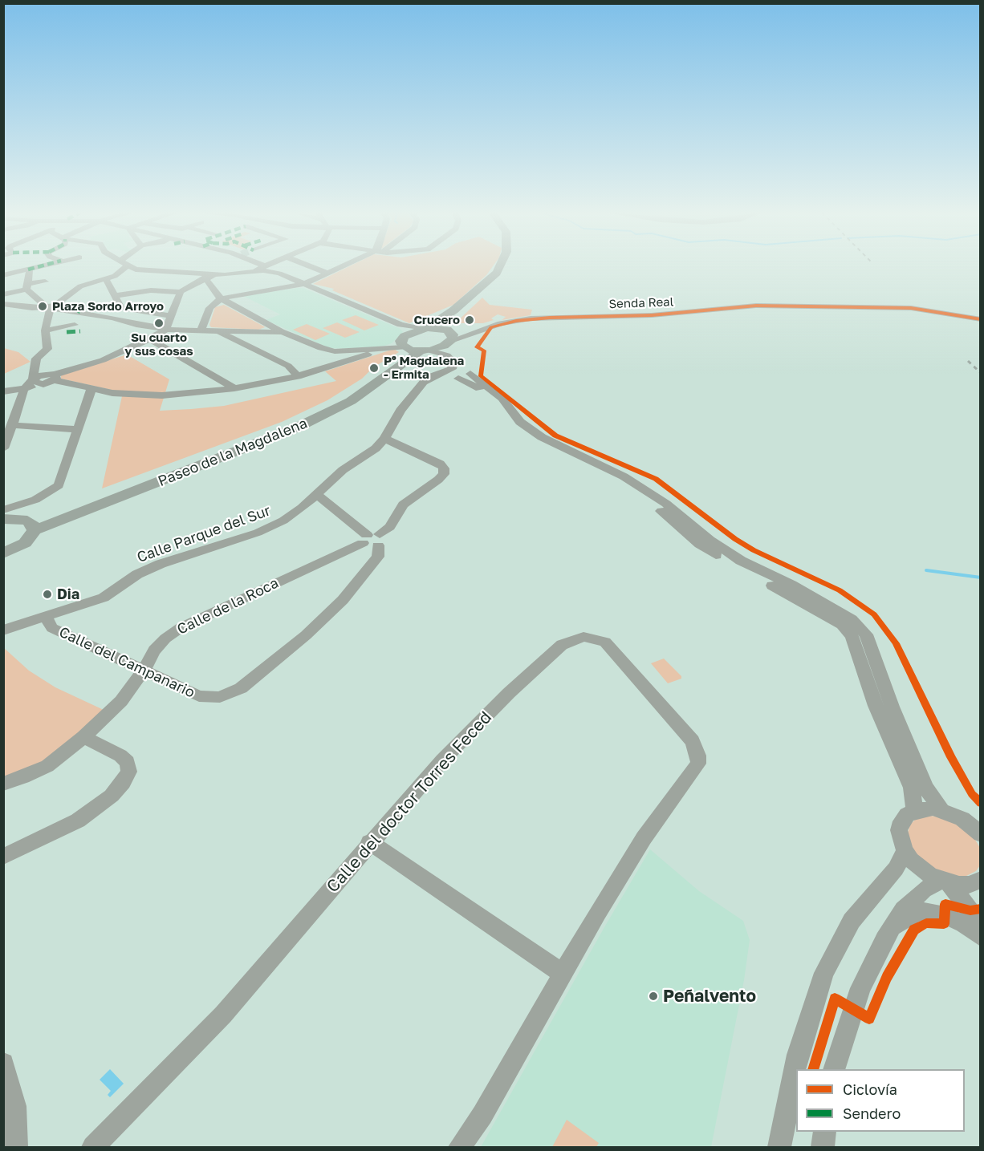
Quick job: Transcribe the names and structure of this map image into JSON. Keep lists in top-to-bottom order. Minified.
{"streets":{"main road":["Paseo de la Magdalena"],"street":["Senda Real","Calle Parque del Sur","Calle de la Roca","Calle del Campanario","Calle del doctor Torres Feced"]},"crossings":[["Calle Parque del Sur","Calle del Campanario"],["Calle de la Roca","Calle del Campanario"]],"places":["Plaza Sordo Arroyo","Crucero","Su cuarto y sus cosas","Pº Magdalena - Ermita","Dia","Peñalvento"],"legend":["Ciclovía","Sendero"]}
